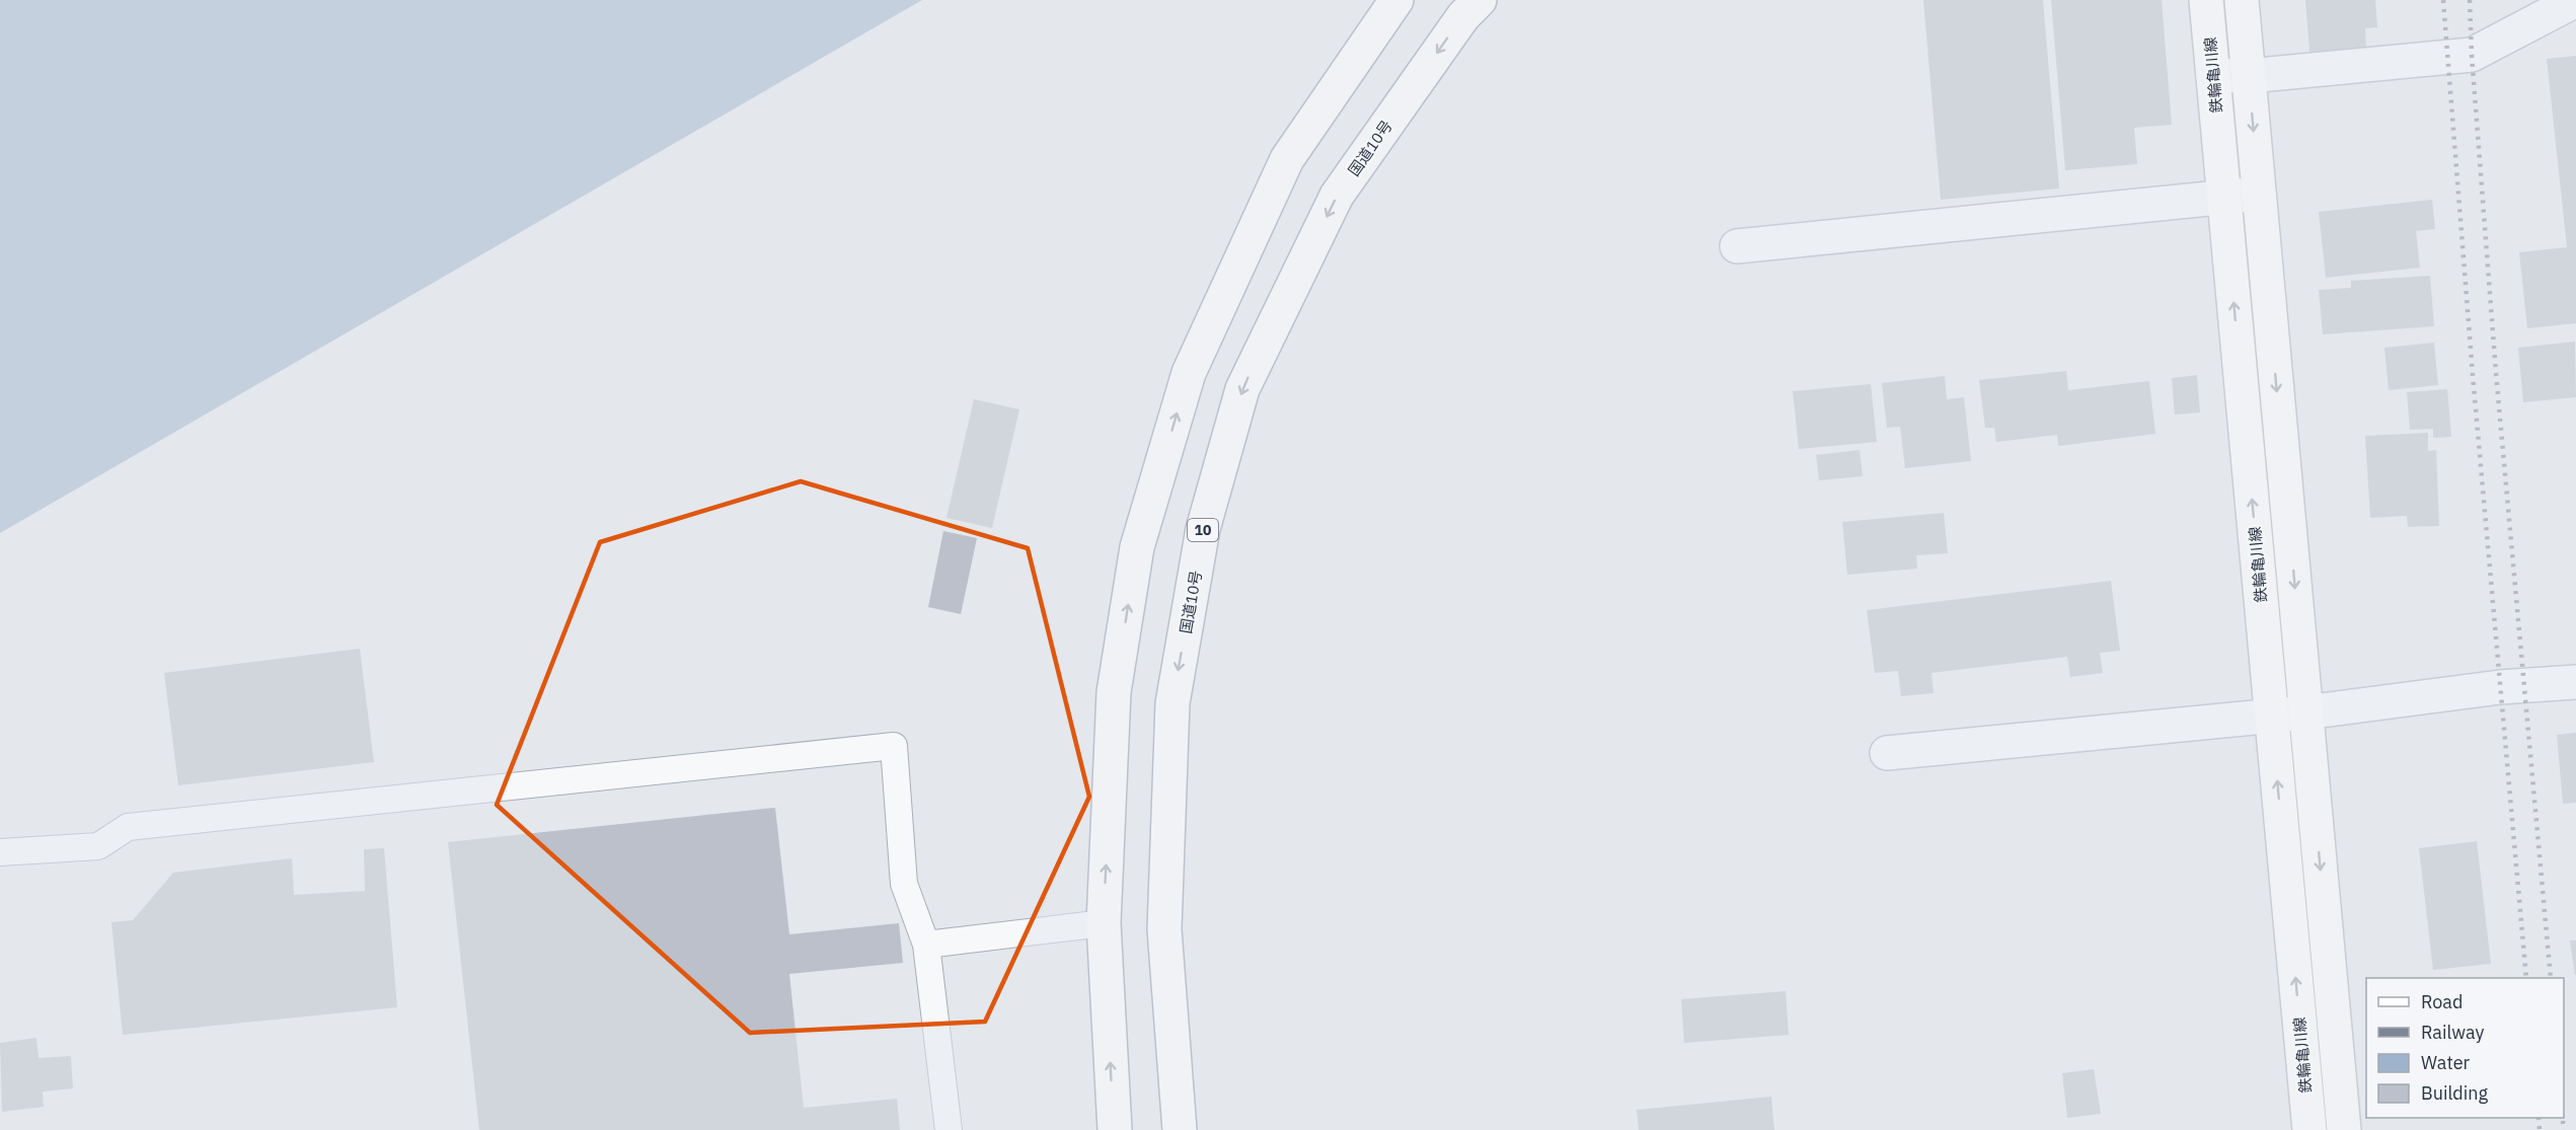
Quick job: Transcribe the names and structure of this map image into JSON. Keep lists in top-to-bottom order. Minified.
{"streets":{"main road":["鉄輪亀川線","国道10号","10"]},"legend":["Road","Railway","Water","Building"]}
